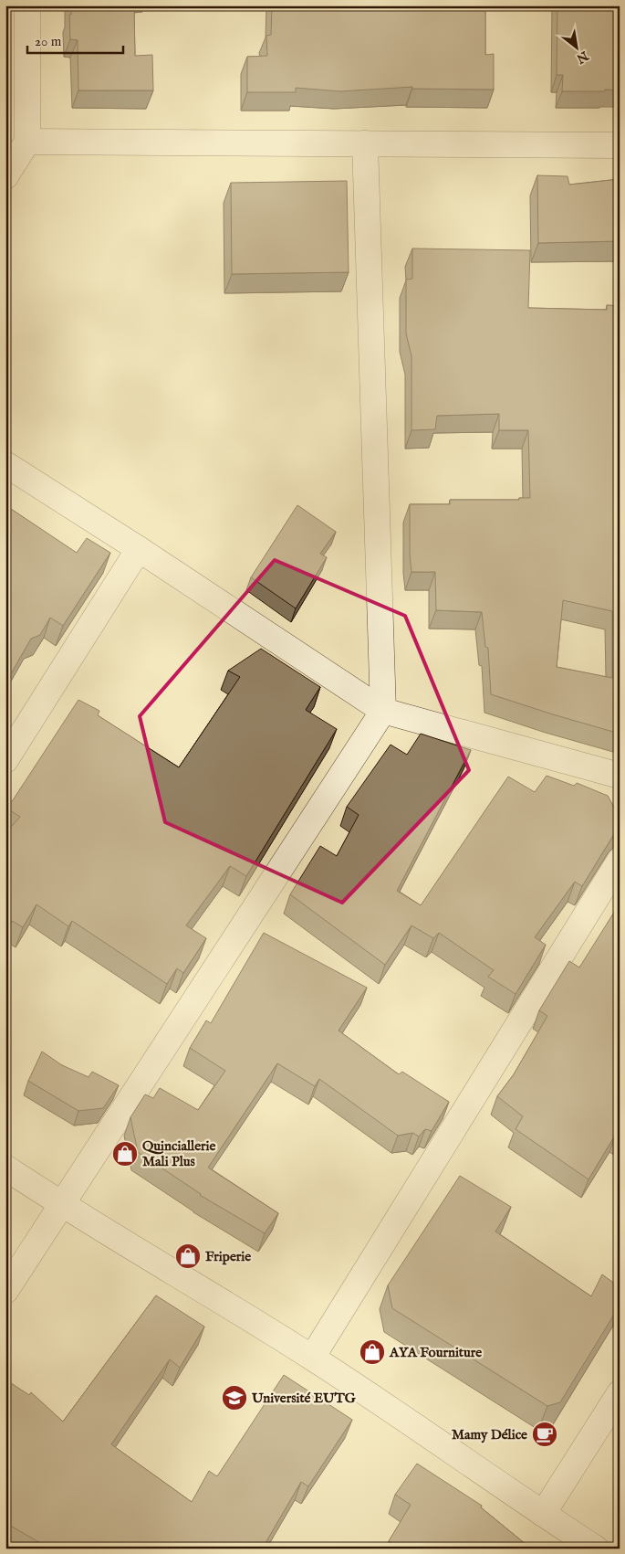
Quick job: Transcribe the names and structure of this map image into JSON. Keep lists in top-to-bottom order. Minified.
{"places":{"shop":["Quinciallerie Mali Plus","Friperie","AYA Fourniture"],"school or university":["Université EUTG"],"cafe":["Mamy Délice"]},"scale_bar":"20 m","north":"bottom right"}
